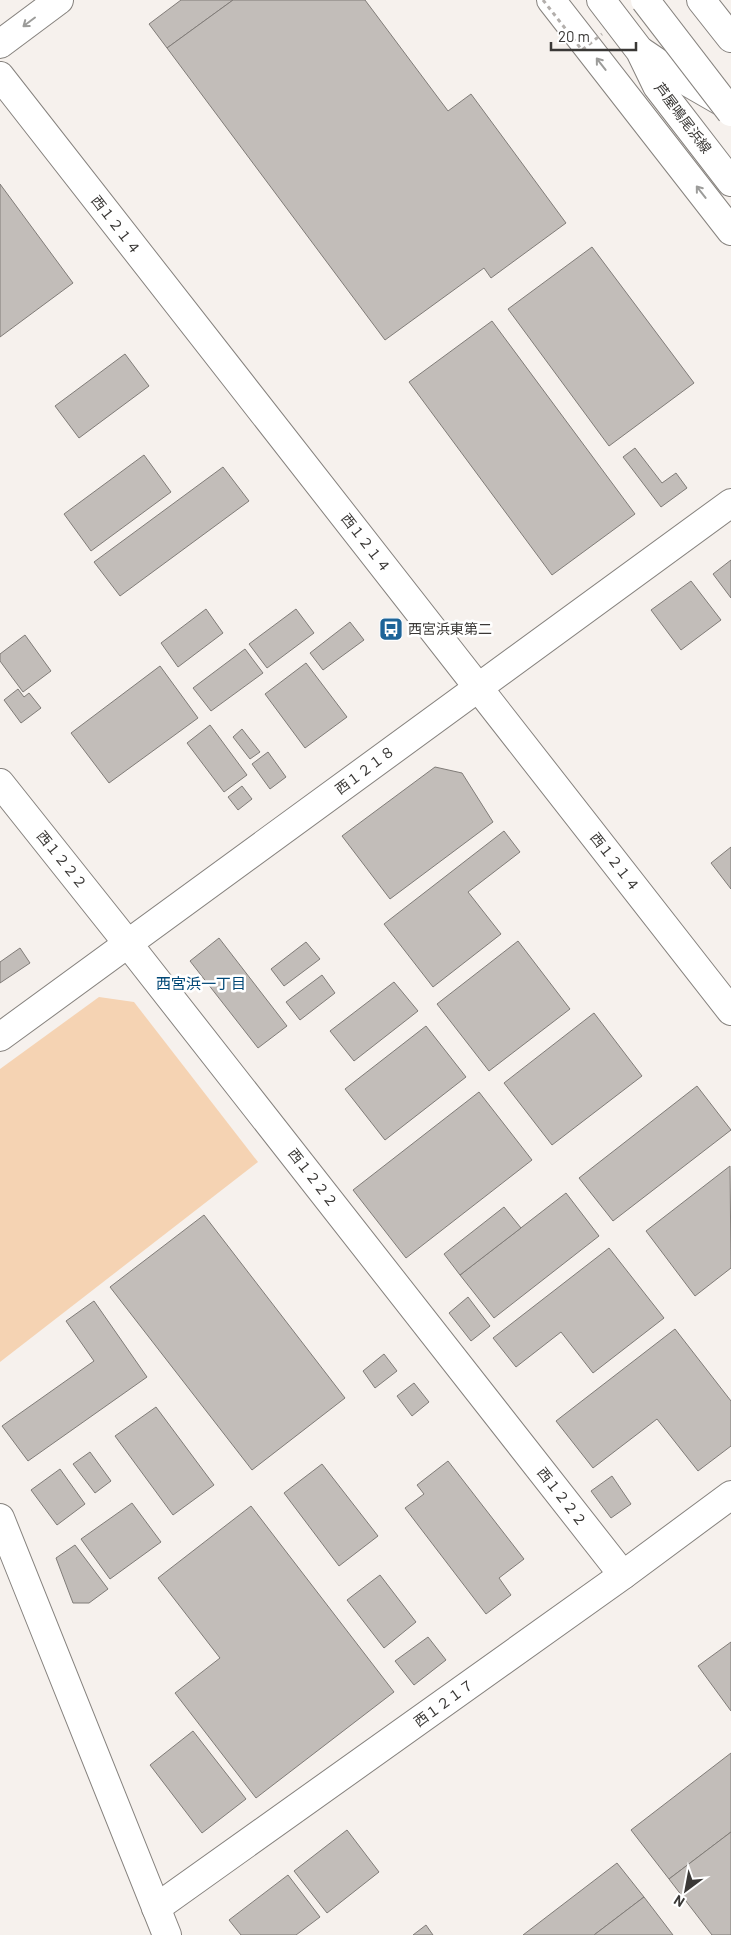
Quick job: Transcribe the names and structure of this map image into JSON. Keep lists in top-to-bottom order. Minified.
{"streets":{"main road":["芦屋鳴尾浜線","西１２１４","西１２１８","西１２２２","西１２１７"]},"crossings":[["西１２１４","西１２１８"],["西１２１８","西１２２２"],["西１２２２","西１２１７"]],"districts":["西宮浜一丁目"],"places":{"bus stop":["西宮浜東第二"]},"scale_bar":"20 m","north":"bottom left"}
